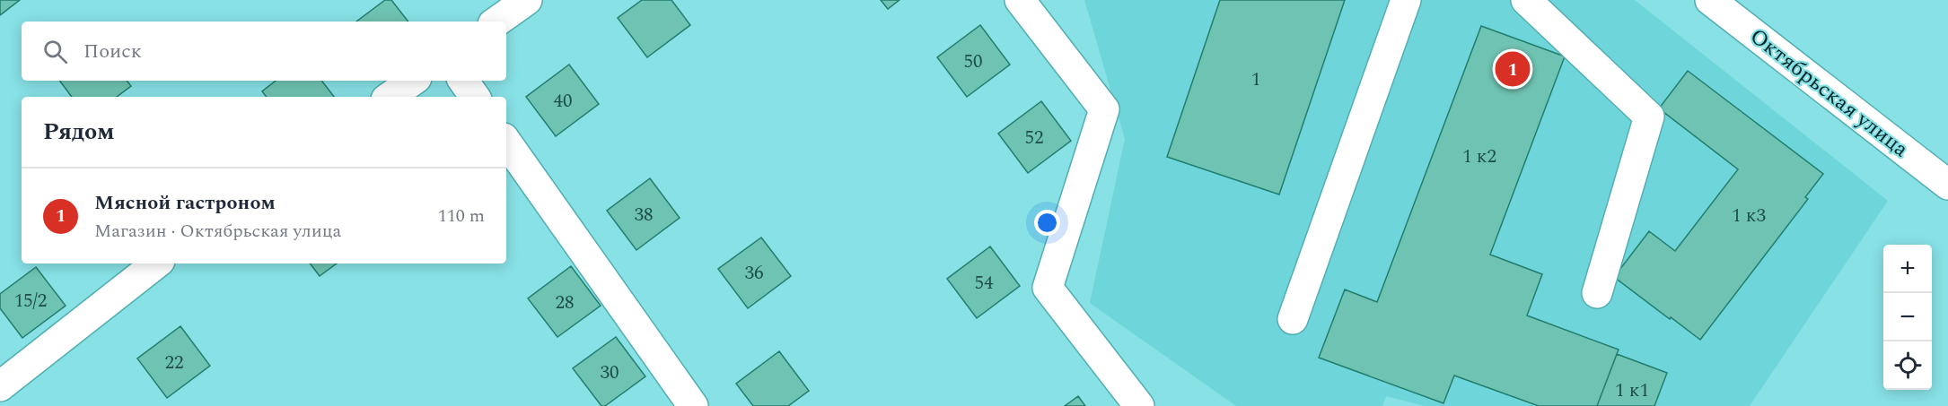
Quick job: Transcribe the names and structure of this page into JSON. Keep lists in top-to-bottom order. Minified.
{"streets":{"street":["Октябрьская улица"]},"house_numbers":["50","1","40","52","1 к2","38","1 к3","36","54","15/2","28","22","30","1 к1"],"page":{"search":"Поиск","pins":"1","heading":"Рядом","list":[{"mark":"1","name":"Мясной гастроном","note":"Магазин · Октябрьская улица","value":"110 m"}],"map_buttons":["+","−"]}}
